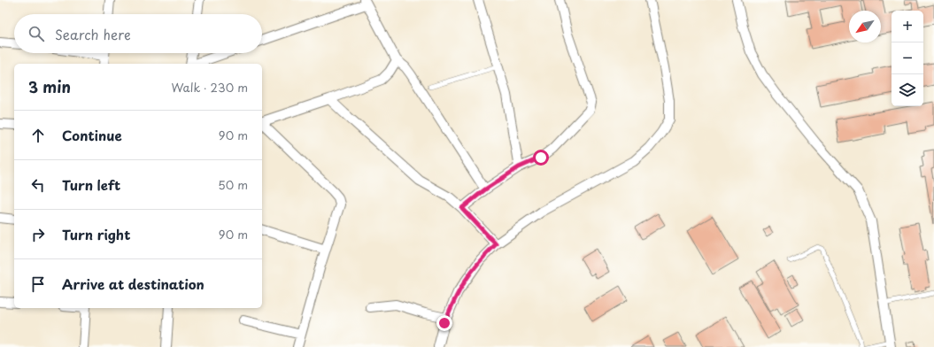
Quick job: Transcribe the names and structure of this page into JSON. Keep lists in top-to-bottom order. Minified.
{"north":"bottom left","page":{"map_buttons":["+","−"],"search":"Search here","heading":["3 min","Walk · 230 m"],"list":[["Continue","90 m"],["Turn left","50 m"],["Turn right","90 m"],"Arrive at destination"]}}
